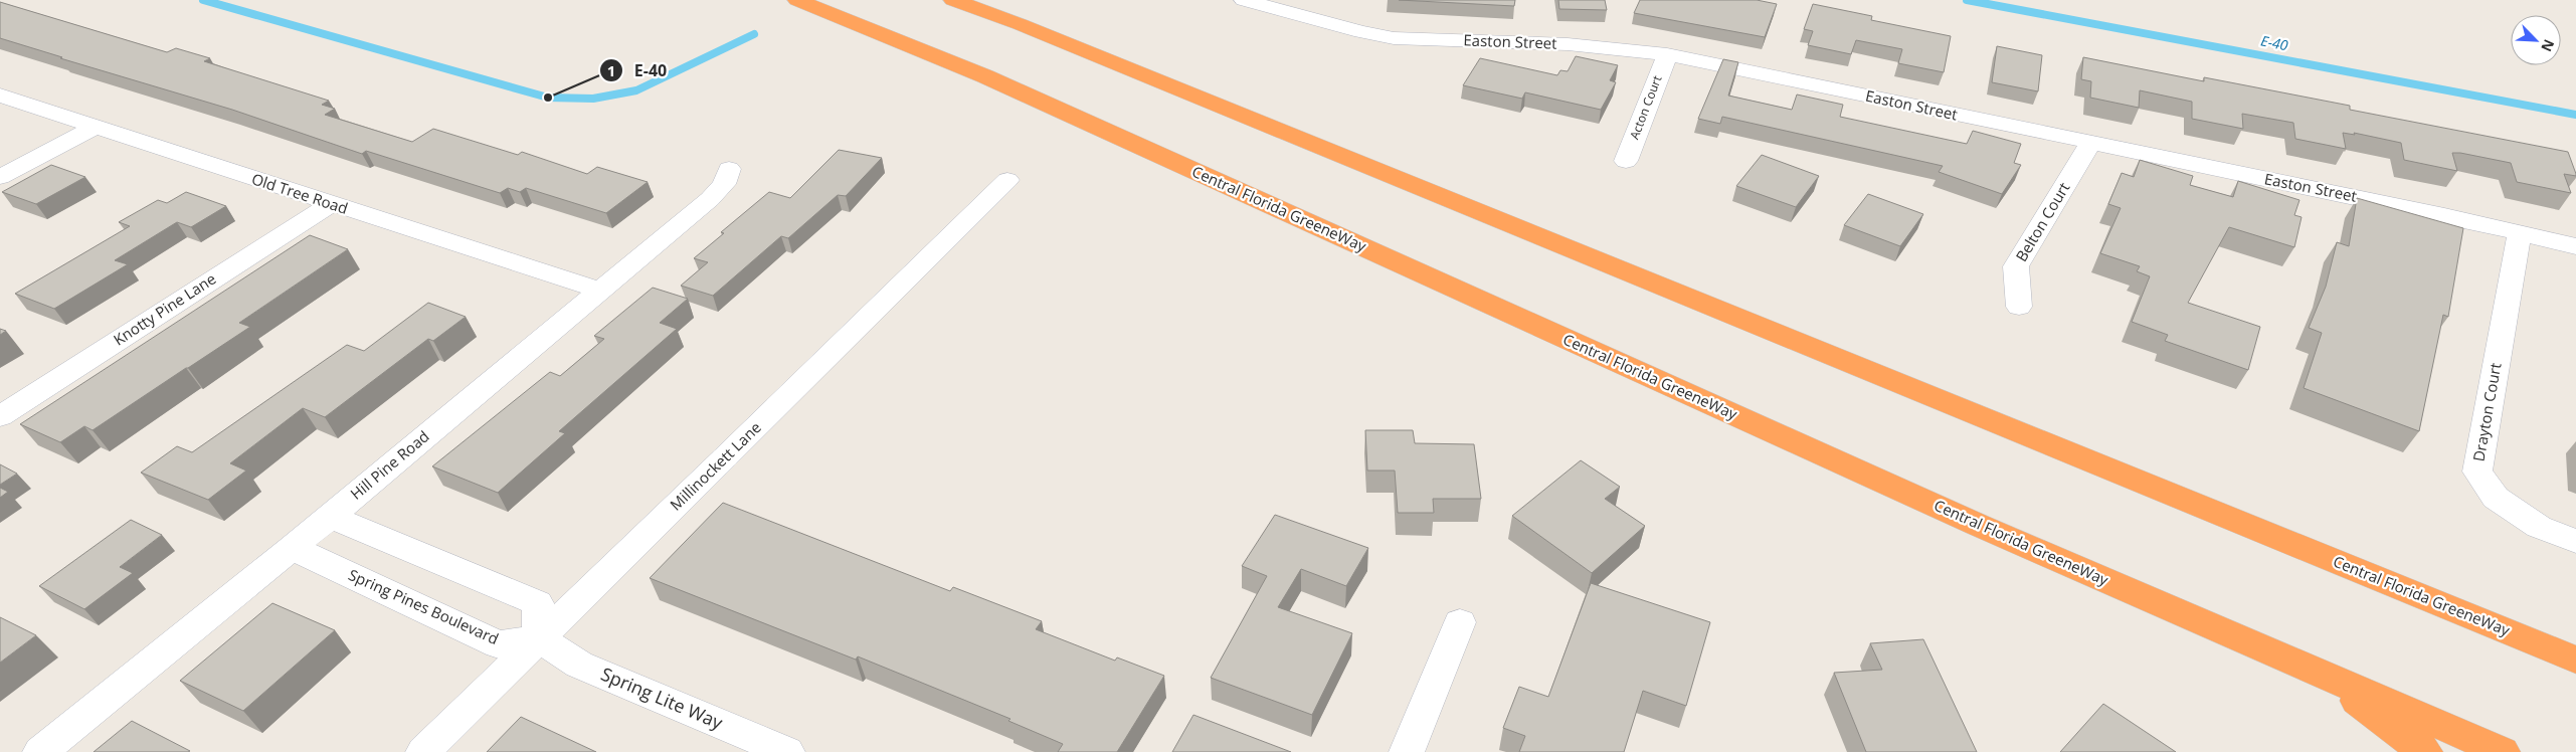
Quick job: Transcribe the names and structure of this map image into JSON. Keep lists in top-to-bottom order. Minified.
{"streets":{"highway":["Central Florida GreeneWay"],"street":["Easton Street","Acton Court","Old Tree Road","Belton Court","Knotty Pine Lane","Drayton Court","Hill Pine Road","Millinockett Lane","Spring Pines Boulevard","Spring Lite Way"]},"crossings":[["Easton Street","Acton Court"],["Easton Street","Belton Court"],["Easton Street","Drayton Court"],["Old Tree Road","Knotty Pine Lane"],["Old Tree Road","Hill Pine Road"],["Hill Pine Road","Spring Pines Boulevard"],["Millinockett Lane","Spring Pines Boulevard"],["Millinockett Lane","Spring Lite Way"],["Spring Pines Boulevard","Spring Lite Way"]],"water":["E-40"],"places":["E-40"],"north":"bottom right"}
